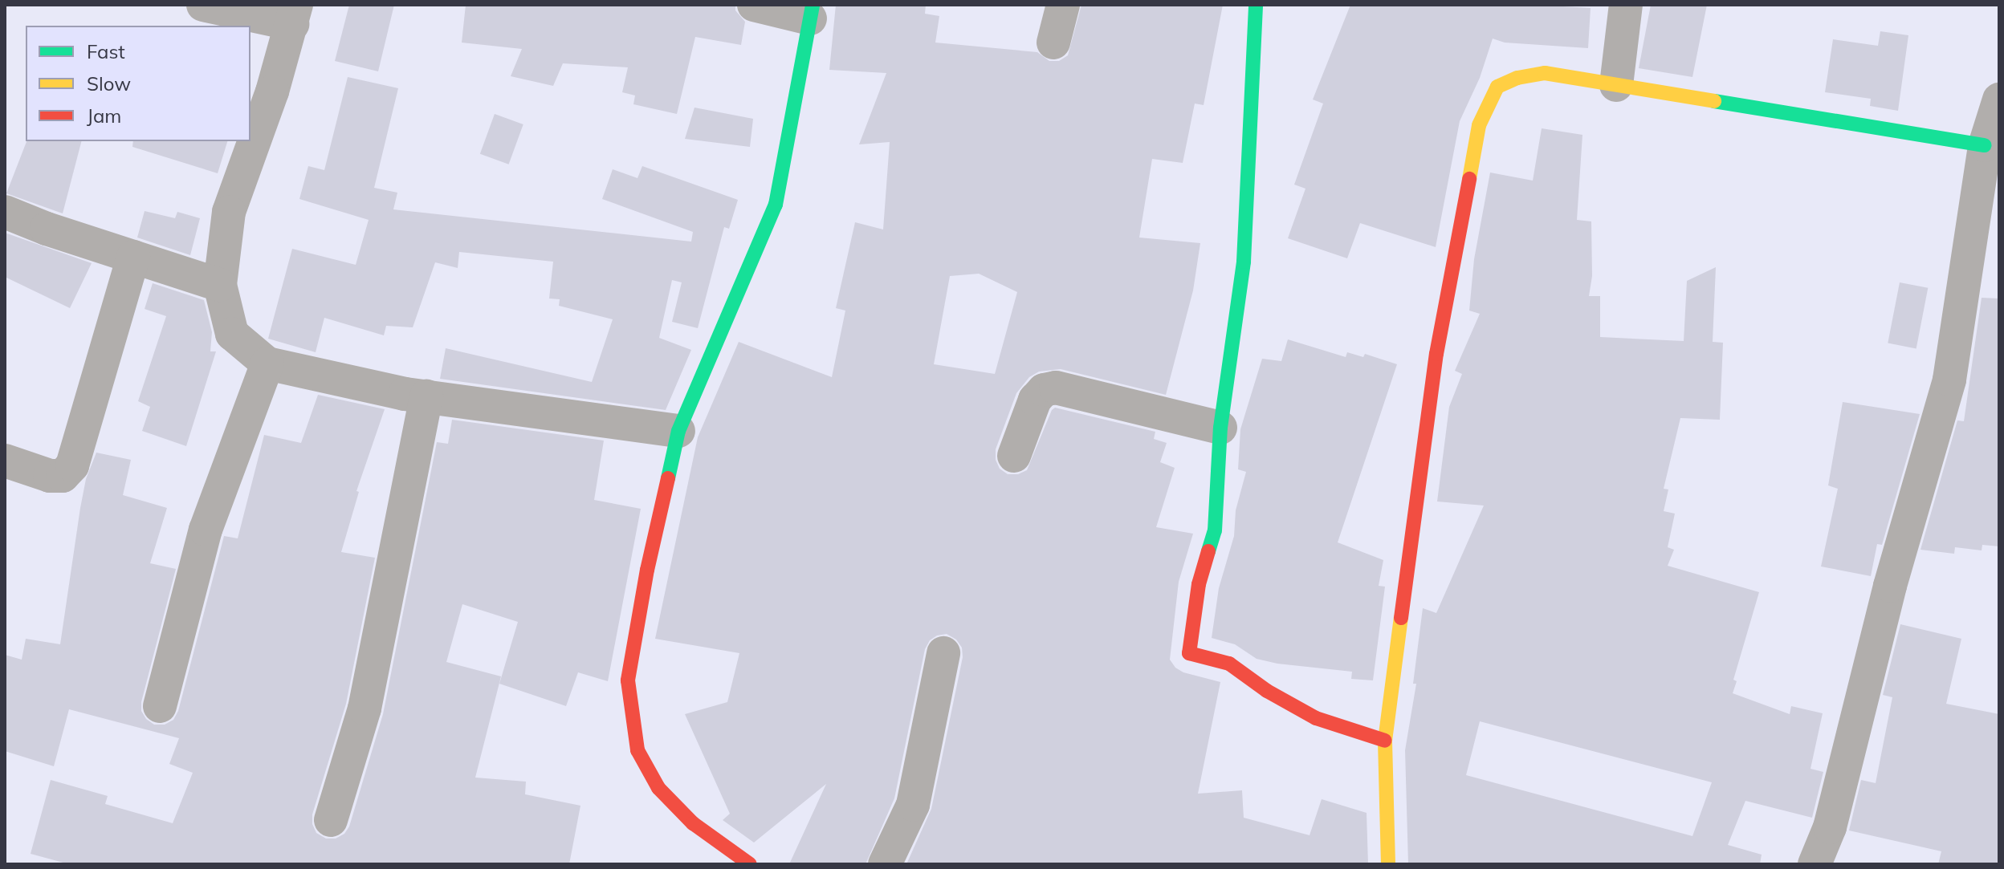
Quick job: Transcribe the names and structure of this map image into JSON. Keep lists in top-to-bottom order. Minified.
{"legend":["Fast","Slow","Jam"]}
